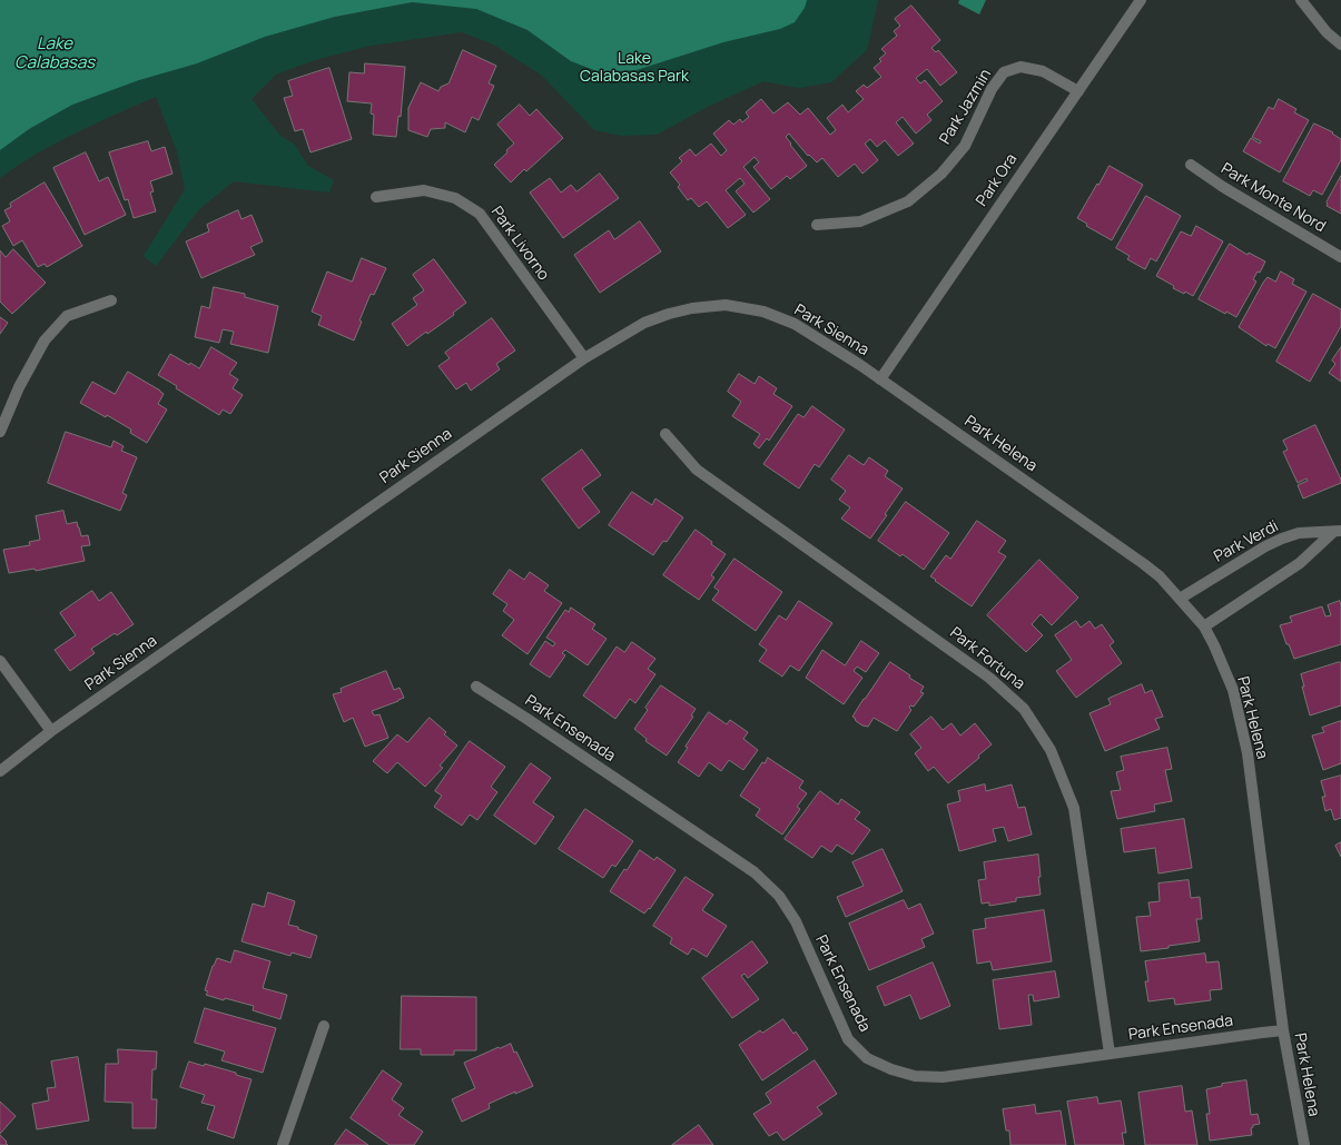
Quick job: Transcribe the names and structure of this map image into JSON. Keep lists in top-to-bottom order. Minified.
{"streets":{"street":["Park Jazmin","Park Ora","Park Monte Nord","Park Livorno","Park Sienna","Park Helena","Park Verdi","Park Fortuna","Park Ensenada"]},"crossings":[["Park Jazmin","Park Ora"],["Park Ora","Park Sienna"],["Park Ora","Park Helena"],["Park Livorno","Park Sienna"],["Park Sienna","Park Helena"],["Park Helena","Park Verdi"],["Park Helena","Park Ensenada"],["Park Fortuna","Park Ensenada"]],"water":["Lake Calabasas"],"parks":["Lake Calabasas Park"]}
